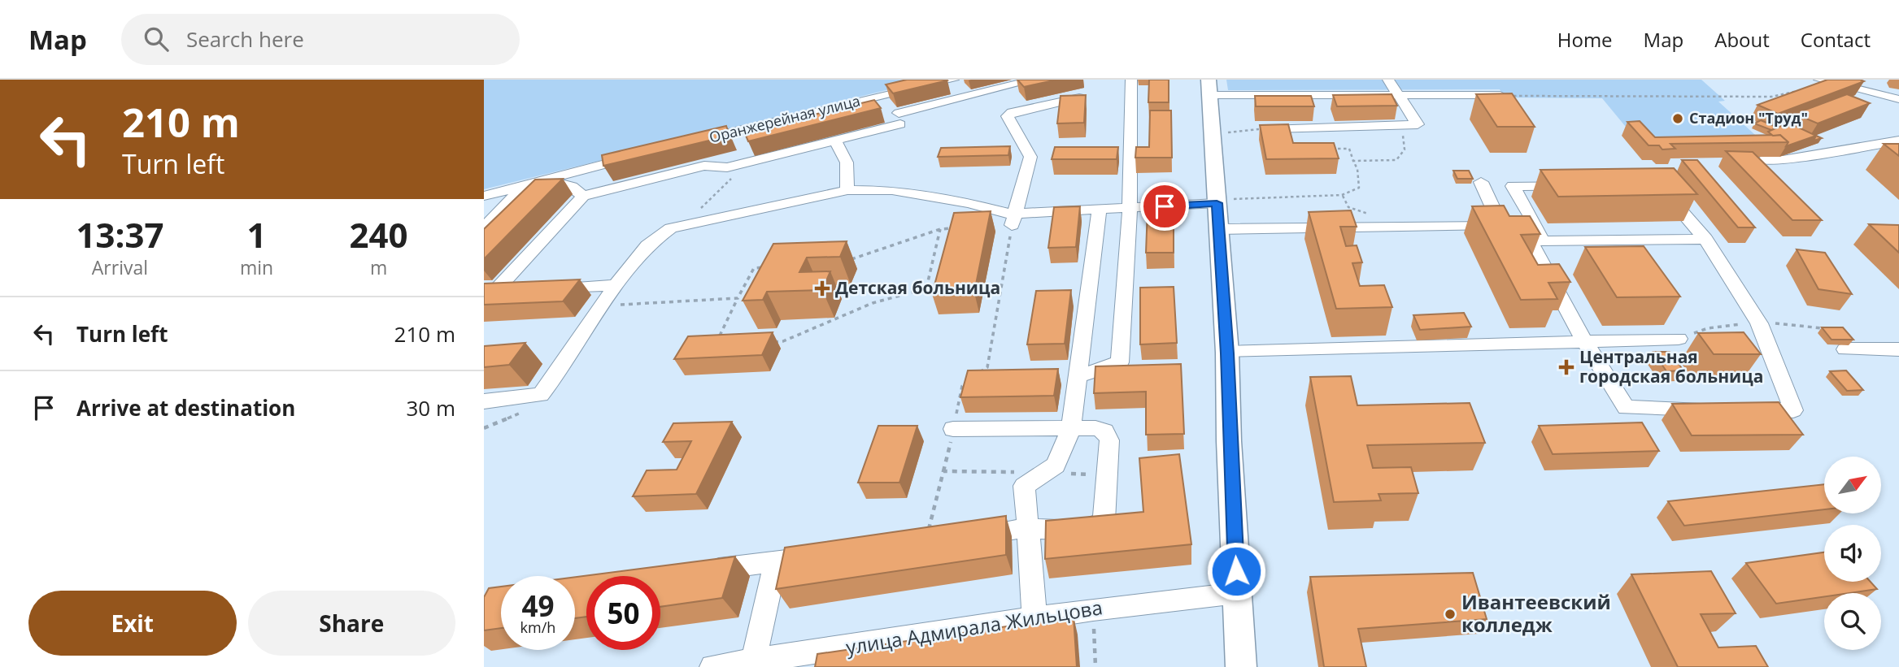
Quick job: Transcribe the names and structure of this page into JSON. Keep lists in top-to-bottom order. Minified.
{"streets":{"street":["Оранжерейная улица","улица Адмирала Жильцова"]},"places":{"other":["Стадион \"Труд\"","Ивантеевский колледж"],"health":["Детская больница","Центральная городская больница"]},"north":"top right","page":{"header":"Map","search":"Search here","nav":["Home","Map","About","Contact"],"turn":["210 m","Turn left"],"eta":["13:37","Arrival","1","min","240","m"],"list":[{"name":"Turn left","value":"210 m"},{"name":"Arrive at destination","value":"30 m"}],"speed":"49 km/h","limit":"50","buttons":["Exit","Share"]}}
